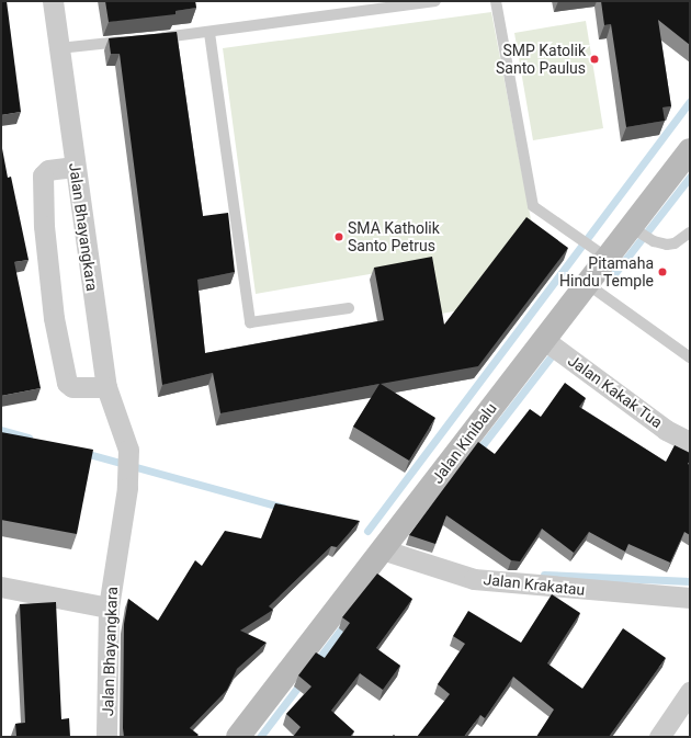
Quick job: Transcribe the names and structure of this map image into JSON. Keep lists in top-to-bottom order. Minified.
{"streets":{"street":["Jalan Bhayangkara","Jalan Kakak Tua","Jalan Kinibalu","Jalan Krakatau"]},"crossings":[["Jalan Kakak Tua","Jalan Kinibalu"],["Jalan Kinibalu","Jalan Krakatau"]],"places":["SMP Katolik Santo Paulus","SMA Katholik Santo Petrus","Pitamaha Hindu Temple"]}
